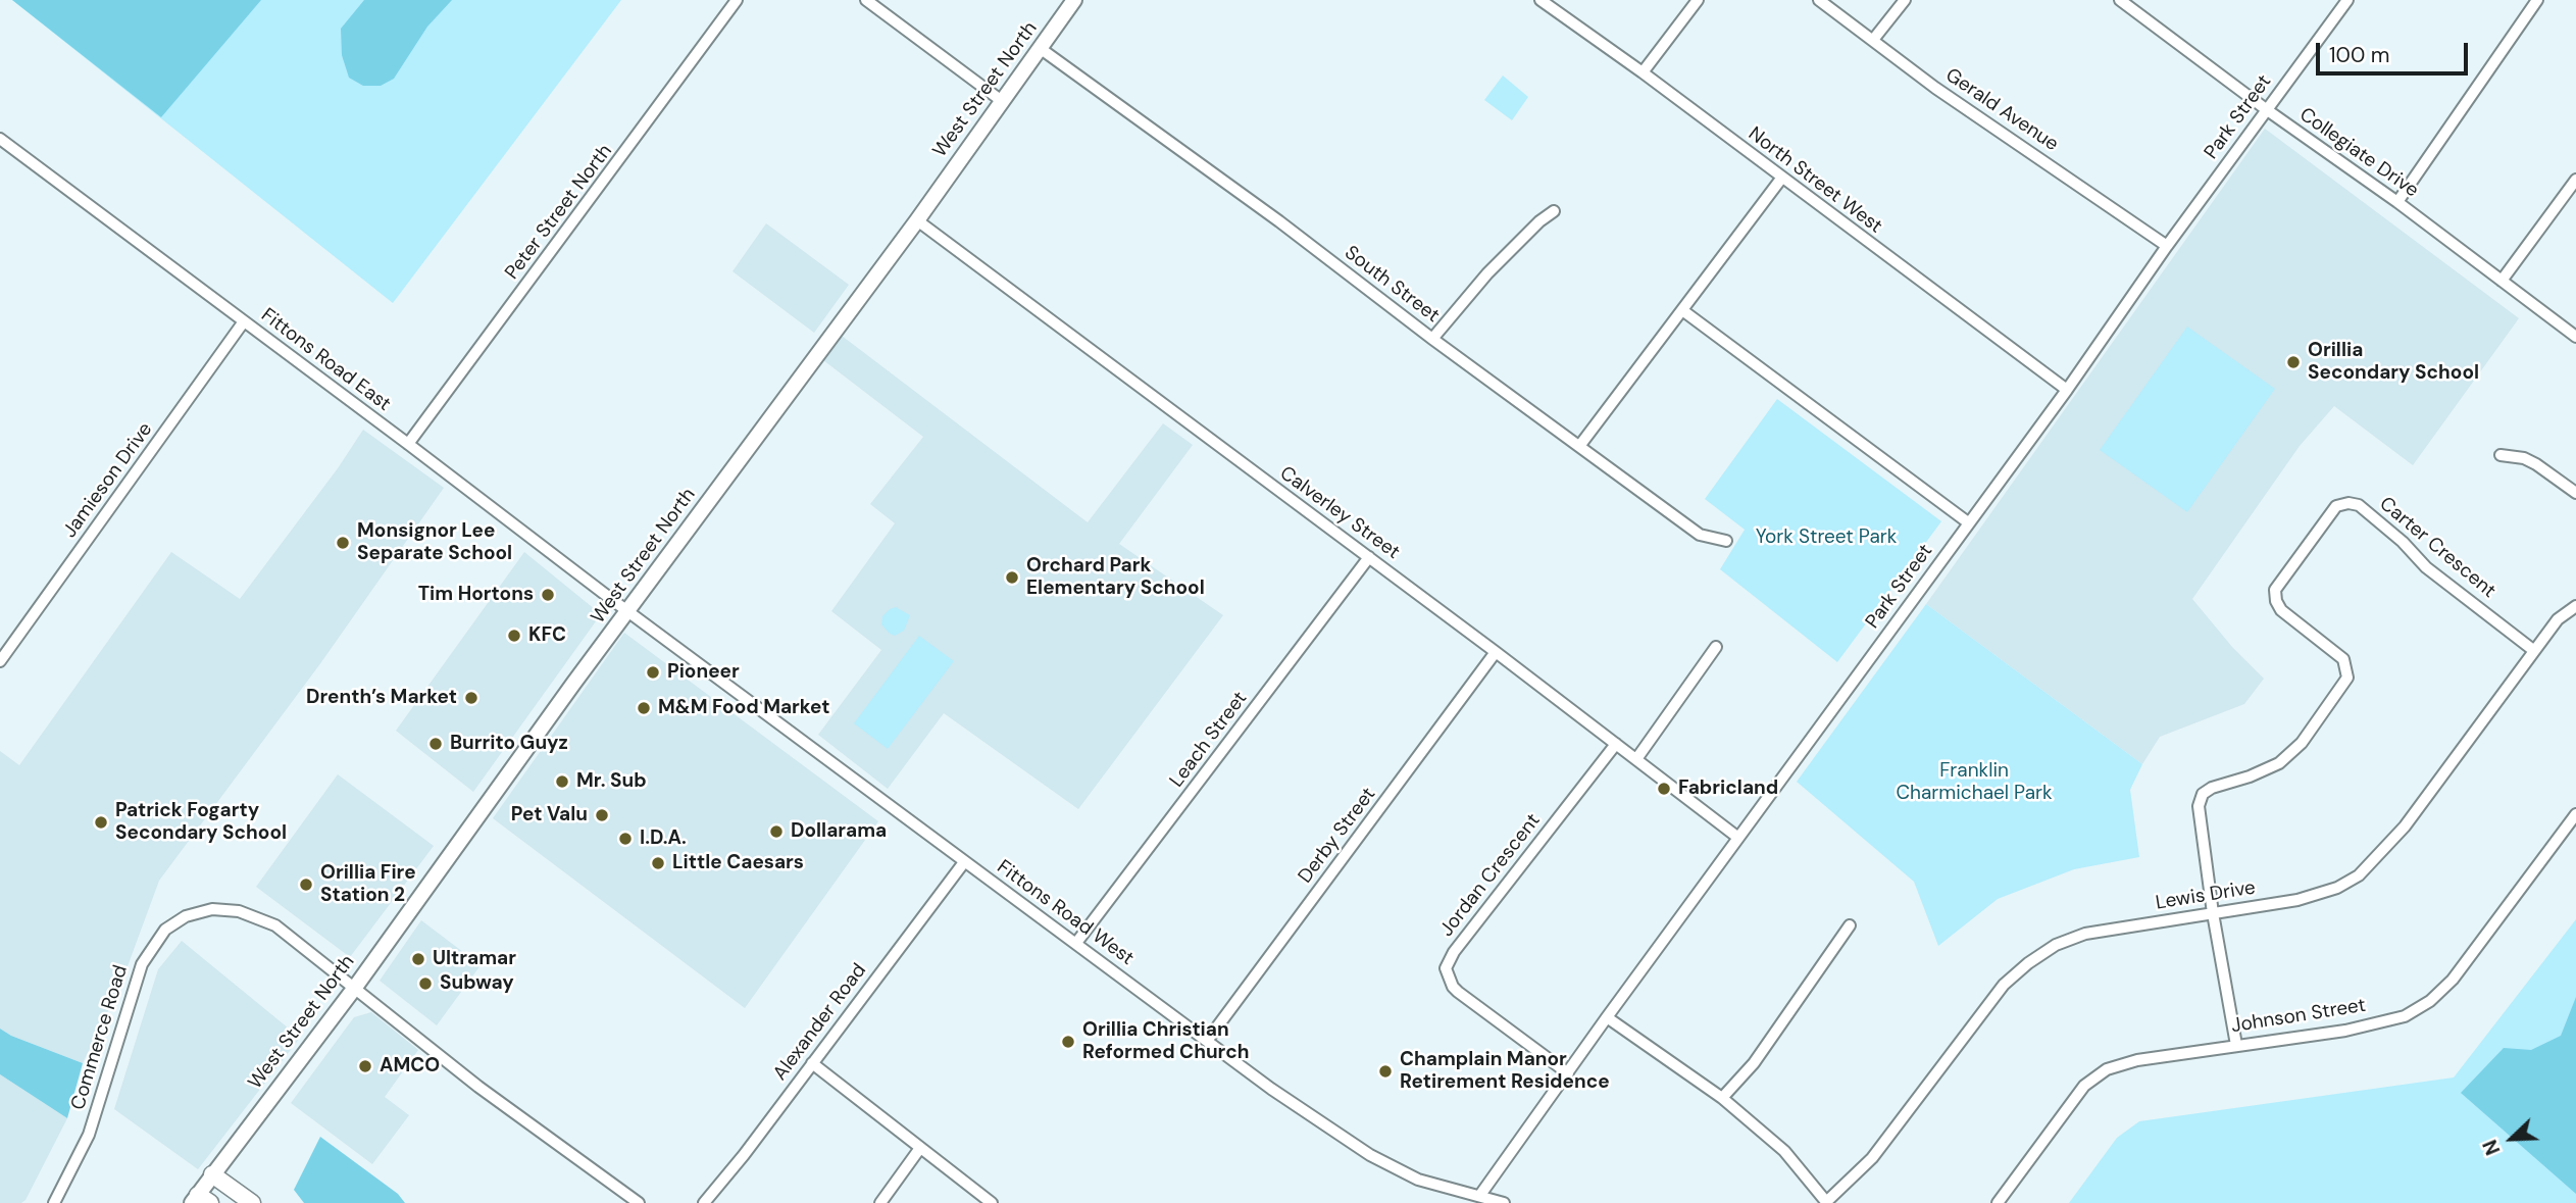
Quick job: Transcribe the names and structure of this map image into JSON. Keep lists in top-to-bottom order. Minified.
{"streets":{"main road":["West Street North"],"street":["Gerald Avenue","Park Street","Collegiate Drive","North Street West","Peter Street North","South Street","Fittons Road East","Jamieson Drive","Calverley Street","Carter Crescent","Leach Street","Derby Street","Jordan Crescent","Lewis Drive","Fittons Road West","Johnson Street","Alexander Road","Commerce Road"]},"crossings":[["West Street North","South Street"],["West Street North","Fittons Road East"],["West Street North","Calverley Street"],["West Street North","Fittons Road West"],["West Street North","Commerce Road"],["Gerald Avenue","Park Street"],["Park Street","Collegiate Drive"],["Park Street","North Street West"],["Park Street","Calverley Street"],["Park Street","Jordan Crescent"],["Park Street","Fittons Road West"],["Peter Street North","Fittons Road East"],["Fittons Road East","Jamieson Drive"],["Fittons Road East","Fittons Road West"],["Calverley Street","Leach Street"],["Calverley Street","Derby Street"],["Calverley Street","Jordan Crescent"],["Carter Crescent","Lewis Drive"],["Carter Crescent","Johnson Street"],["Leach Street","Fittons Road West"],["Derby Street","Fittons Road West"],["Fittons Road West","Alexander Road"]],"parks":["York Street Park","Franklin Charmichael Park"],"places":["Orillia Secondary School","Monsignor Lee Separate School","Orchard Park Elementary School","Tim Hortons","KFC","Pioneer","Drenth’s Market","M&M Food Market","Burrito Guyz","Mr. Sub","Fabricland","Pet Valu","Patrick Fogarty Secondary School","Dollarama","I.D.A.","Little Caesars","Orillia Fire Station 2","Ultramar","Subway","Orillia Christian Reformed Church","AMCO","Champlain Manor Retirement Residence"],"scale_bar":"100 m","north":"bottom left"}
